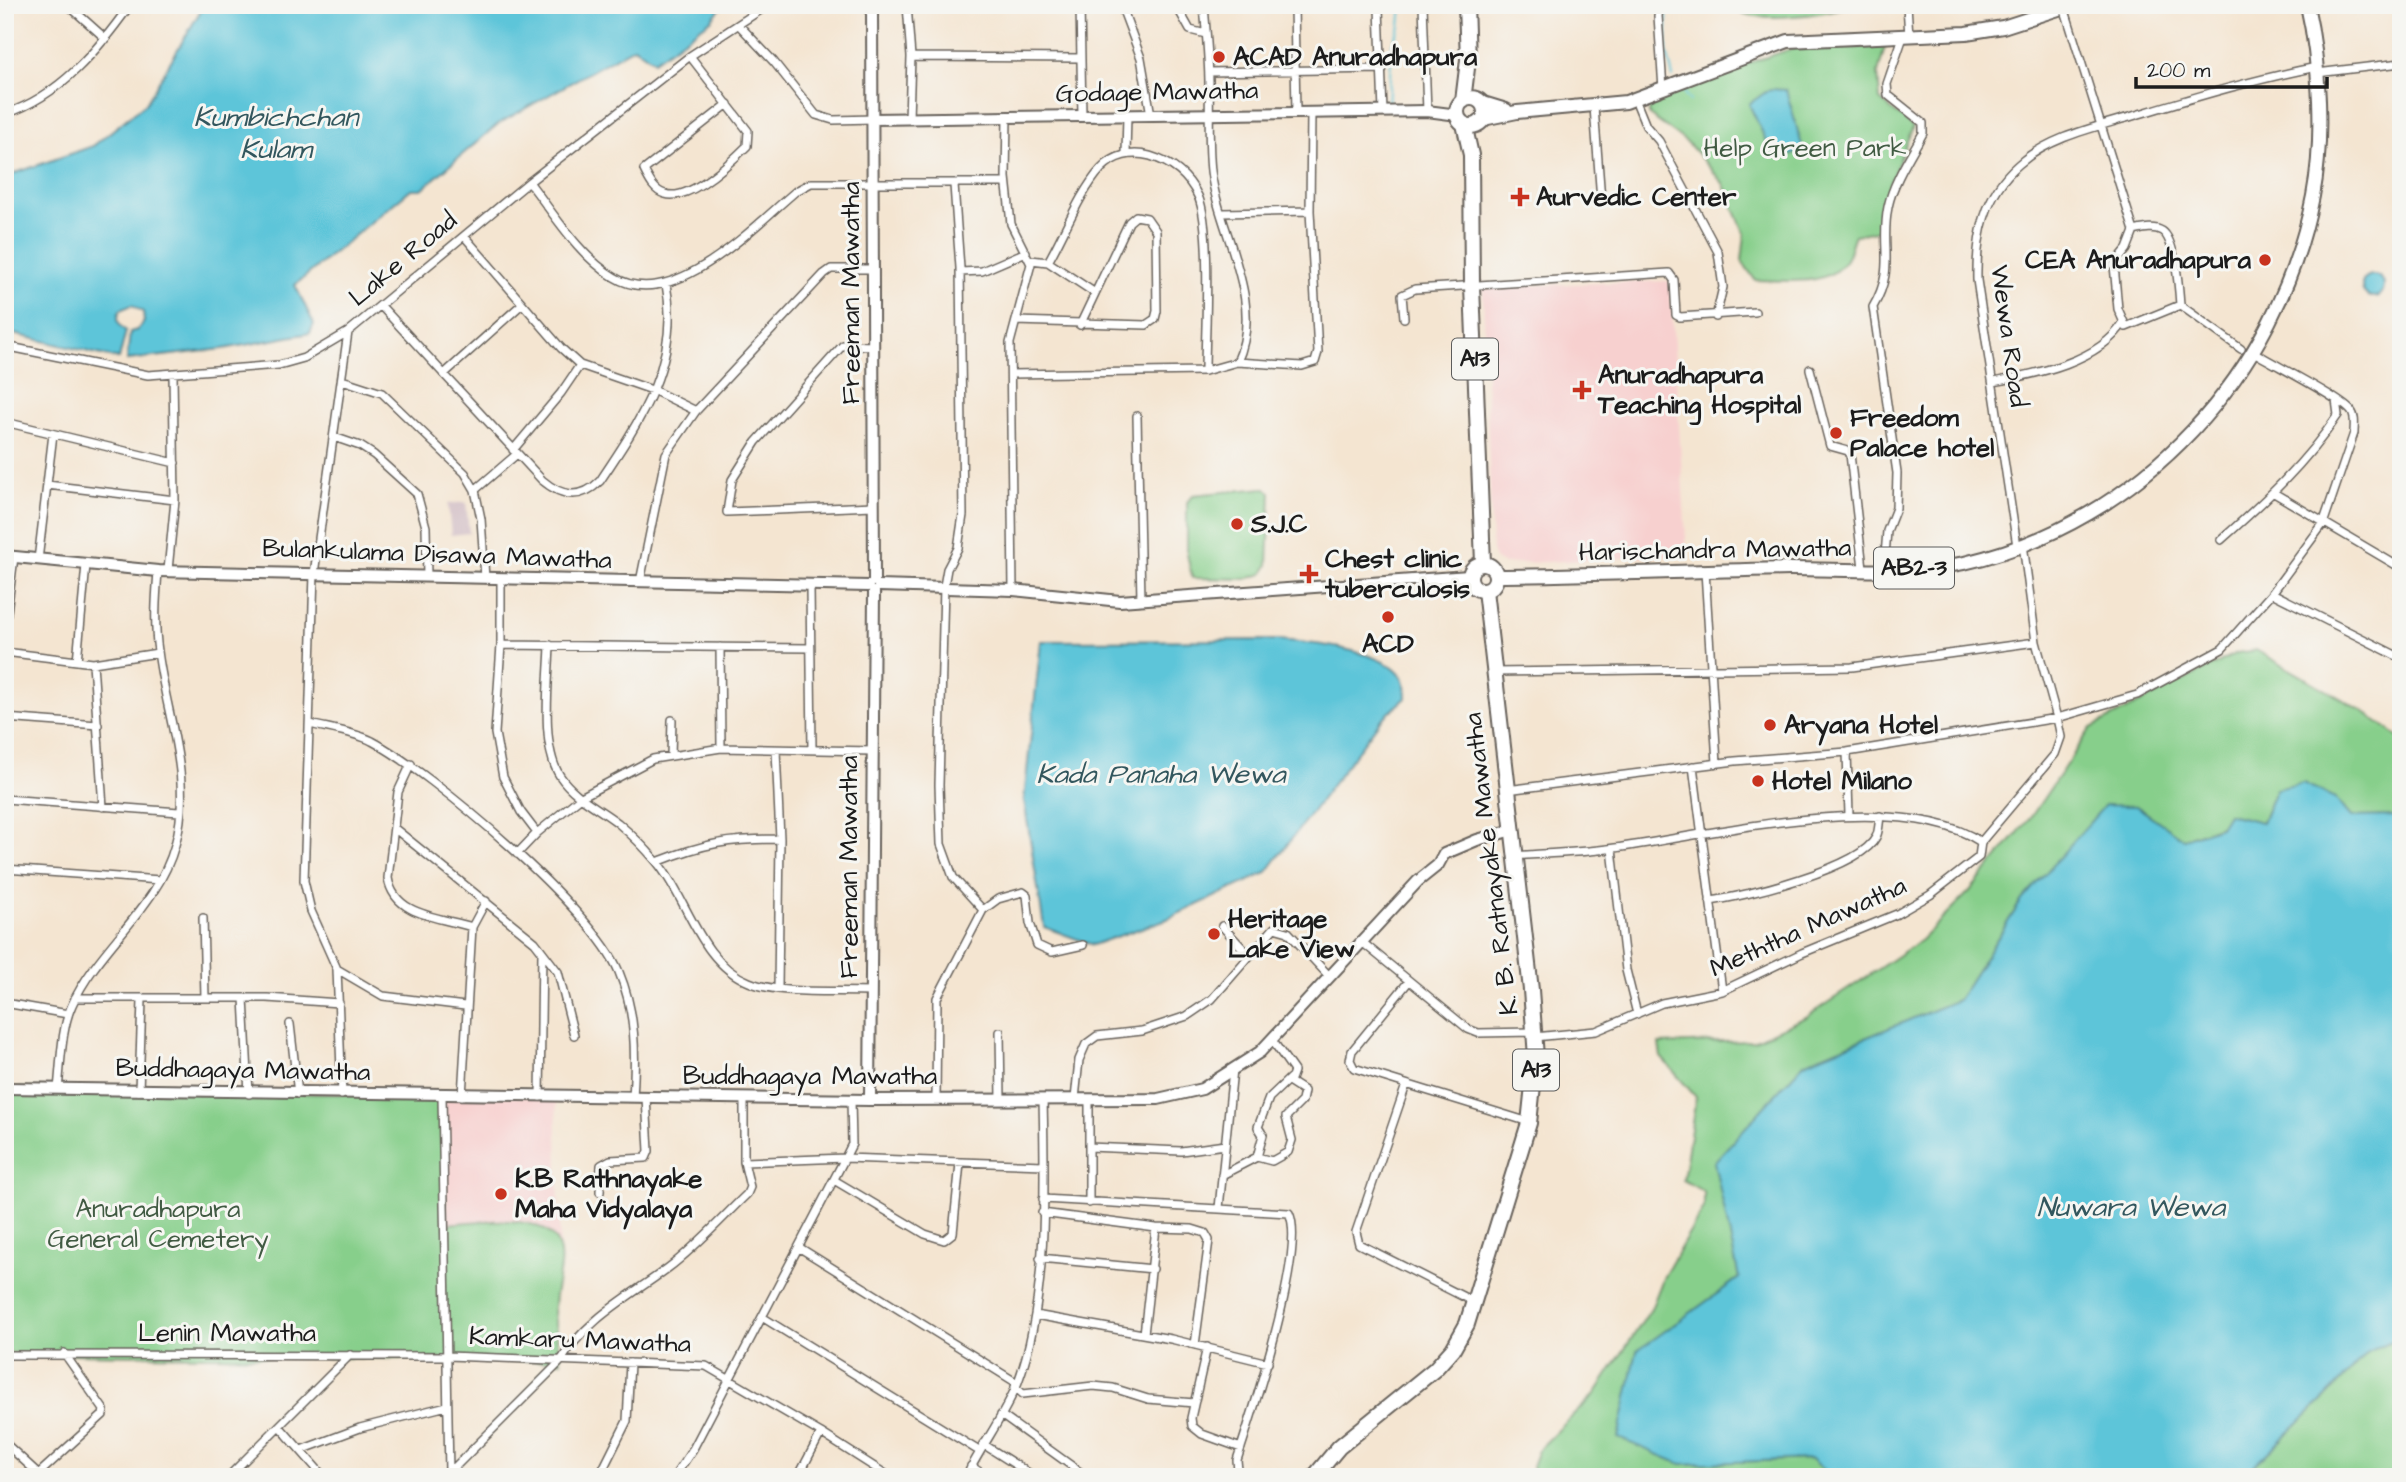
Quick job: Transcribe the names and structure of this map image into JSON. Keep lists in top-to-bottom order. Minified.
{"streets":{"highway":["A13","K. B. Ratnayake Mawatha"],"main road":["Godage Mawatha","Freeman Mawatha","Harischandra Mawatha","Bulankulama Disawa Mawatha","AB2-3","Buddhagaya Mawatha"],"street":["Lake Road","Wewa Road","Meththa Mawatha","Lenin Mawatha","Kamkaru Mawatha"]},"crossings":[["Godage Mawatha","Freeman Mawatha"],["Godage Mawatha","A13"],["Freeman Mawatha","Bulankulama Disawa Mawatha"],["Freeman Mawatha","Buddhagaya Mawatha"],["Wewa Road","Harischandra Mawatha"],["Wewa Road","Meththa Mawatha"],["A13","Harischandra Mawatha"],["A13","Bulankulama Disawa Mawatha"],["A13","K. B. Ratnayake Mawatha"],["Harischandra Mawatha","Bulankulama Disawa Mawatha"],["Harischandra Mawatha","K. B. Ratnayake Mawatha"],["Bulankulama Disawa Mawatha","K. B. Ratnayake Mawatha"],["K. B. Ratnayake Mawatha","Meththa Mawatha"],["K. B. Ratnayake Mawatha","Buddhagaya Mawatha"],["Meththa Mawatha","Buddhagaya Mawatha"],["Lenin Mawatha","Kamkaru Mawatha"]],"water":["Kumbichchan Kulam","Kada Panaha Wewa","Nuwara Wewa"],"parks":["Help Green Park","Anuradhapura General Cemetery"],"places":{"other":["ACAD Anuradhapura","CEA Anuradhapura","Freedom Palace hotel","S.J.C","ACD","Aryana Hotel","Hotel Milano","Heritage Lake View","K.B Rathnayake Maha Vidyalaya"],"health":["Aurvedic Center","Anuradhapura Teaching Hospital","Chest clinic tuberculosis"]},"scale_bar":"200 m"}
